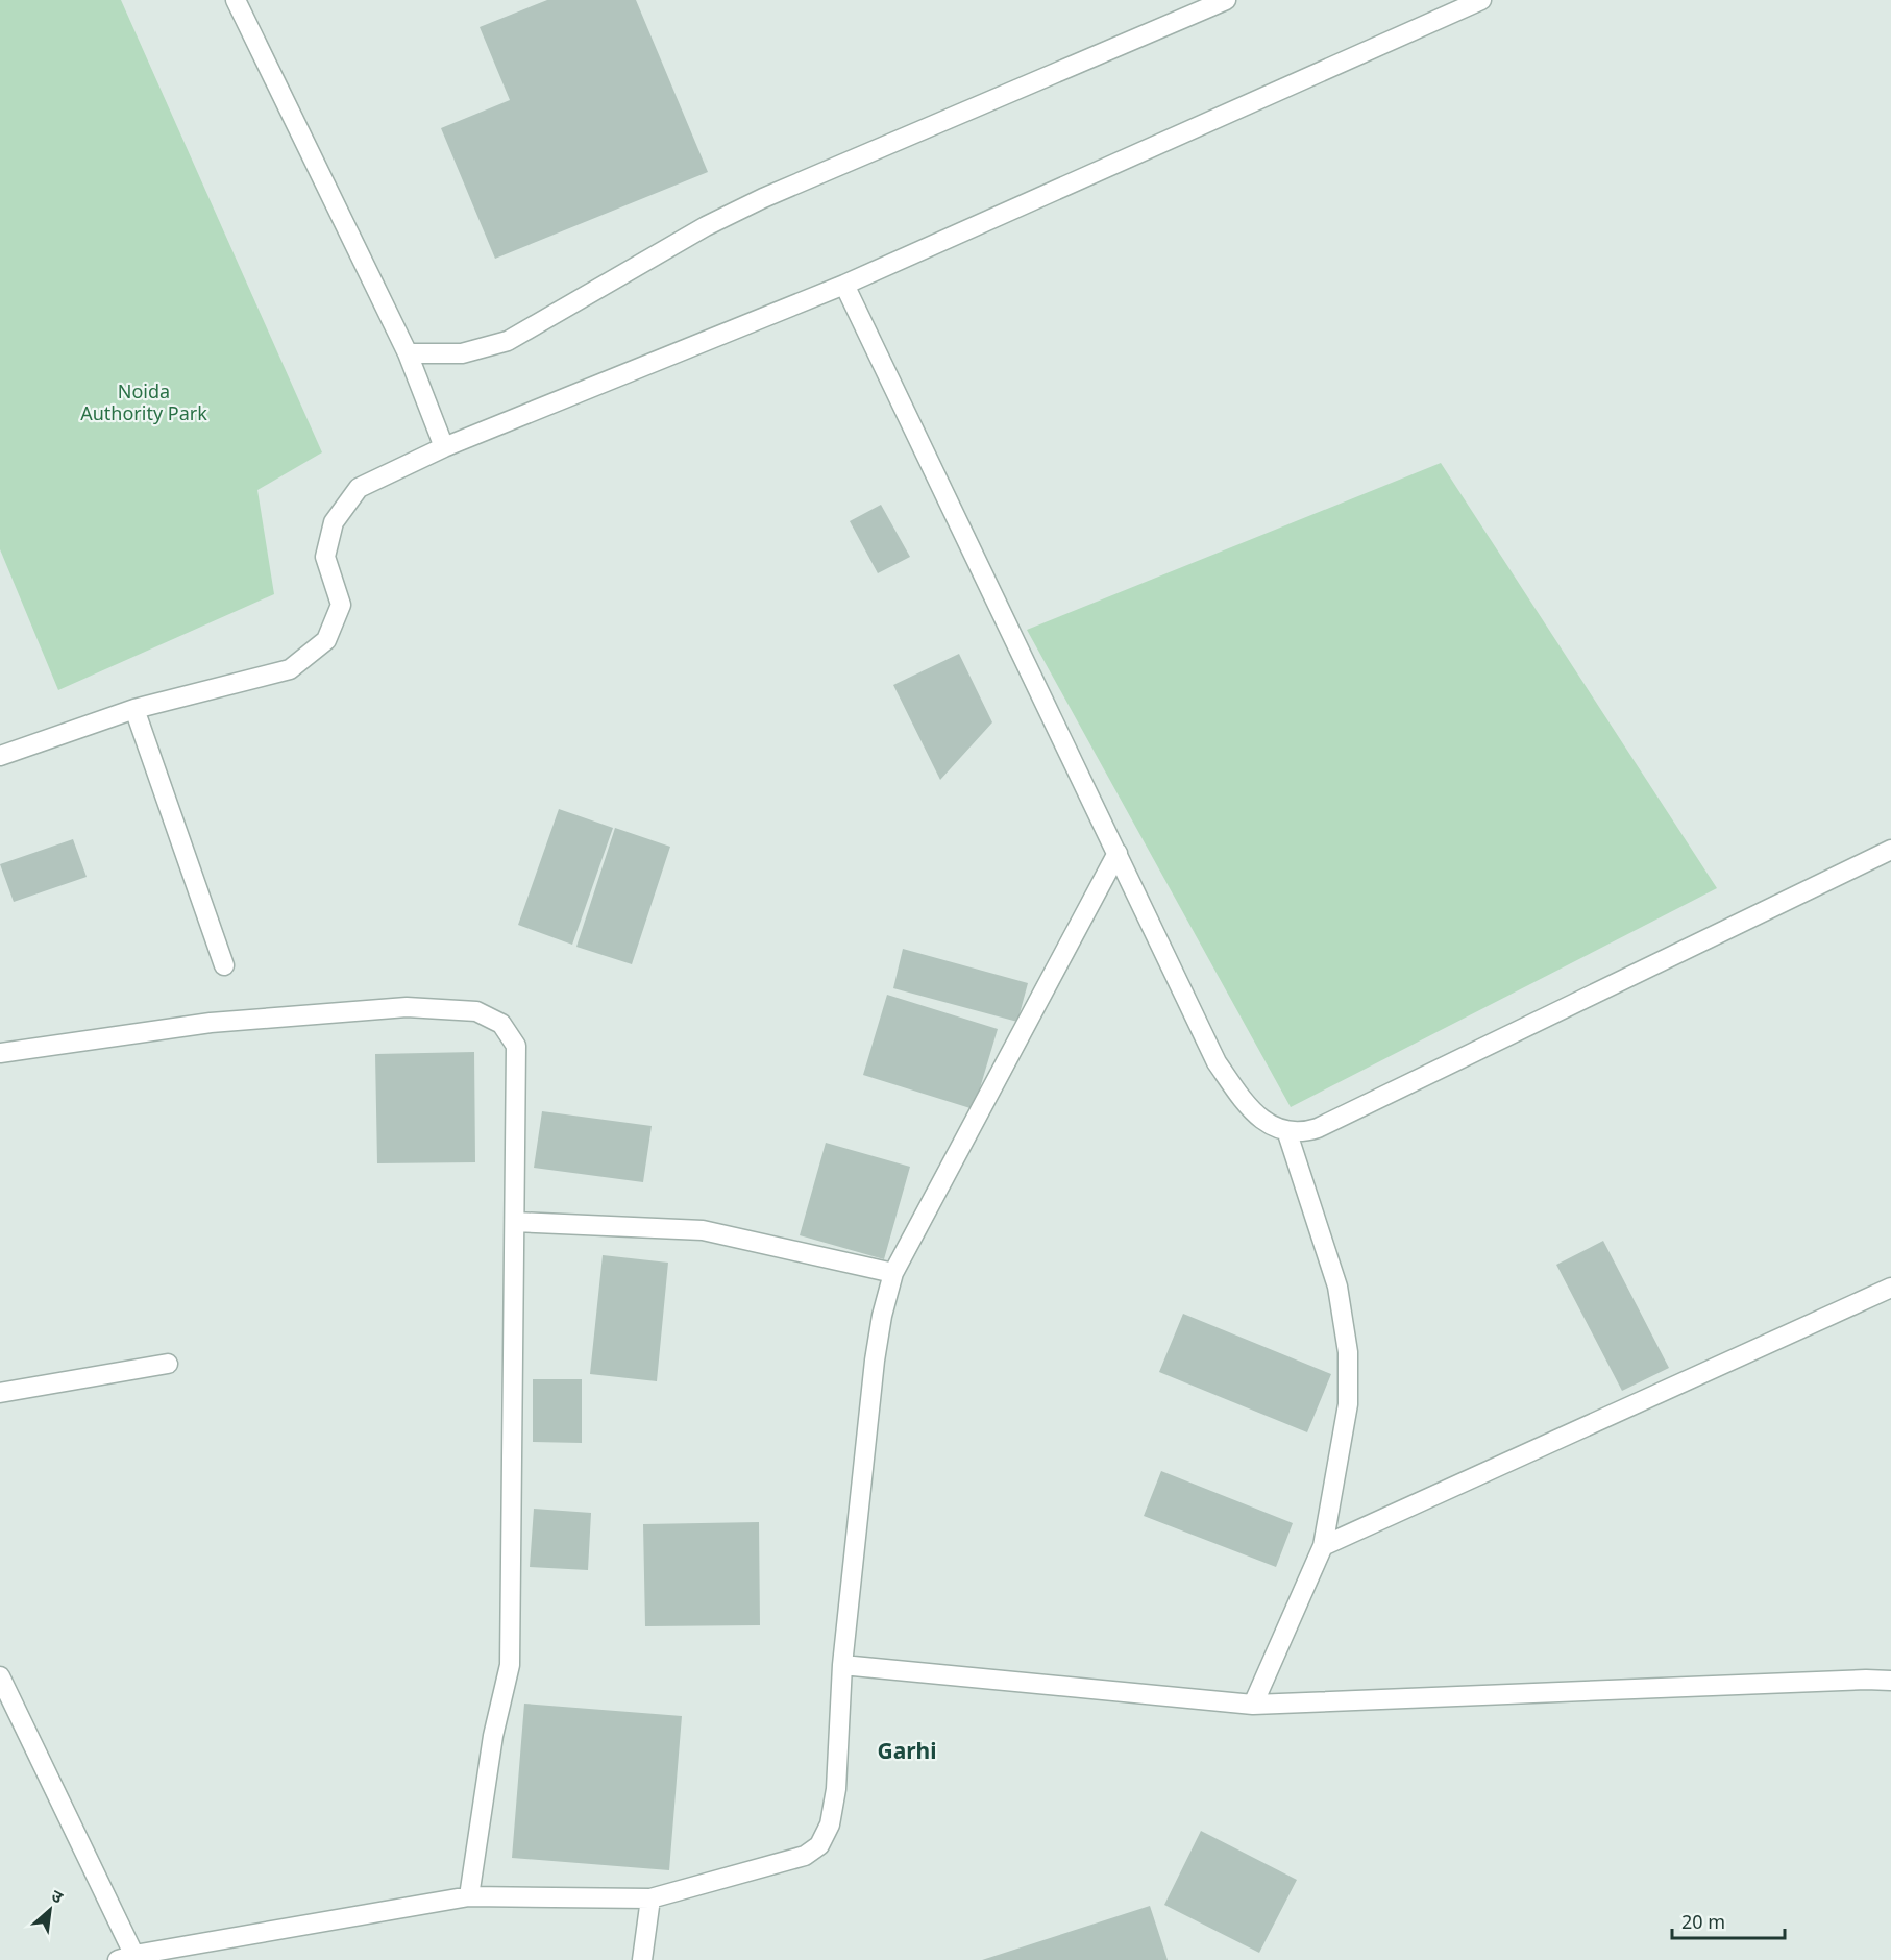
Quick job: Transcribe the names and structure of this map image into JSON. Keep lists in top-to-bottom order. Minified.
{"districts":["Garhi"],"parks":["Noida Authority Park"],"scale_bar":"20 m","north":"top right"}
